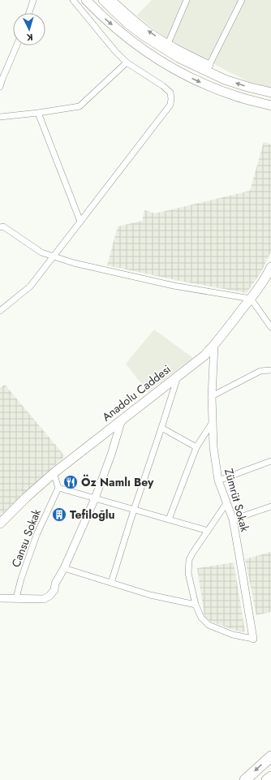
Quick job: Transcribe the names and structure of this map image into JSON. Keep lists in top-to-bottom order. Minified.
{"streets":{"main road":["Anadolu Caddesi"],"street":["Zümrüt Sokak","Cansu Sokak"]},"crossings":[["Anadolu Caddesi","Zümrüt Sokak"]],"places":{"restaurant":["Öz Namlı Bey"],"building":["Tefiloğlu"]},"north":"bottom"}
